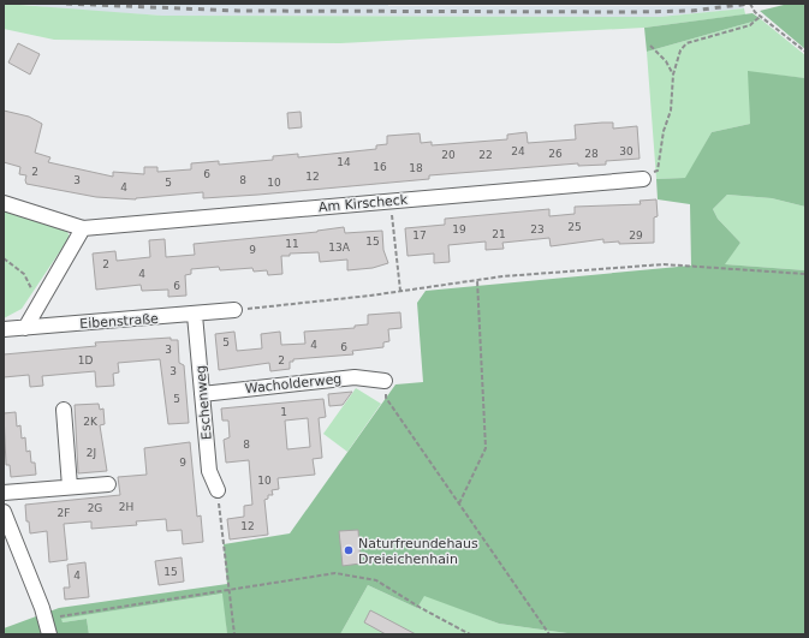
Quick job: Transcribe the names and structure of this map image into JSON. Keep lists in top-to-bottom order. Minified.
{"streets":{"street":["Am Kirscheck","Eibenstraße","Wacholderweg","Eschenweg"]},"crossings":[["Eibenstraße","Eschenweg"],["Wacholderweg","Eschenweg"]],"places":["Naturfreundehaus Dreieichenhain"],"house_numbers":["24","30","26","28","20","22","14","16","18","2","6","12","3","8","5","10","4","25","19","23","21","17","29","15","11","13A","9","2","4","6","5","4","6","3","1D","2","3","5","1","2K","8","2J","9","10","2H","2G","2F","12","15","4"]}
